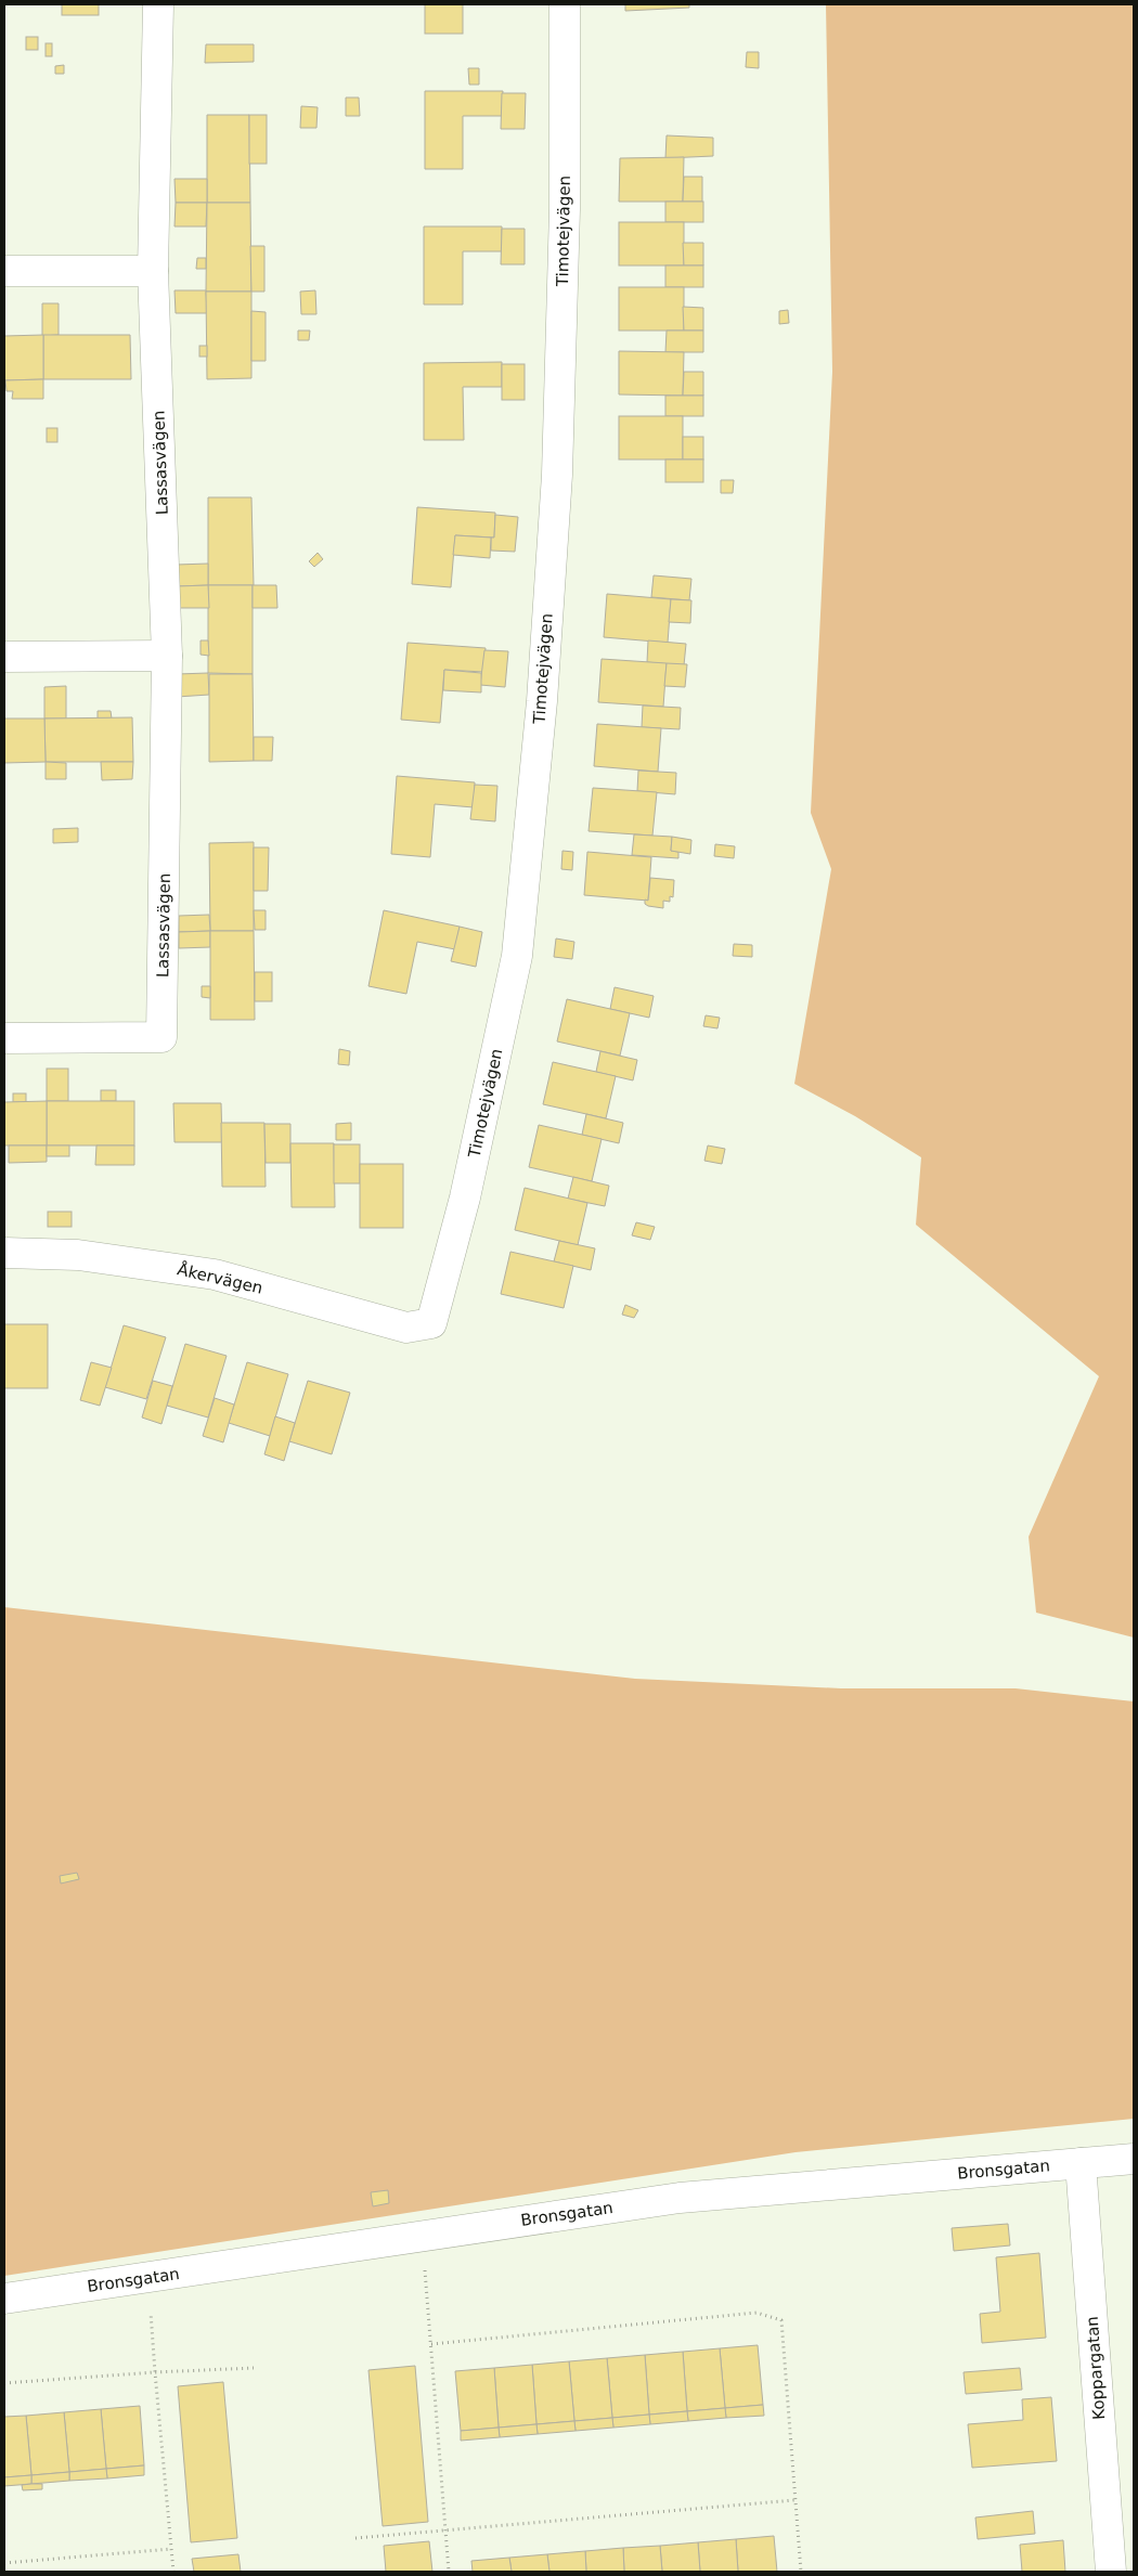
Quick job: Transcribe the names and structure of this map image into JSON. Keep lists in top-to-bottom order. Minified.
{"streets":{"street":["Timotejvägen","Lassasvägen","Åkervägen","Bronsgatan","Koppargatan"]},"crossings":[["Timotejvägen","Åkervägen"],["Bronsgatan","Koppargatan"]]}
